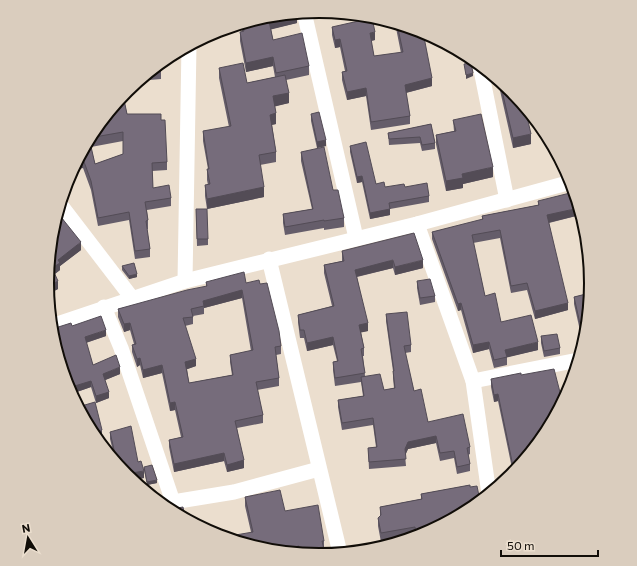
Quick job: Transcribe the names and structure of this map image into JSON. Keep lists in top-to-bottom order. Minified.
{"scale_bar":"50 m","north":"top"}
